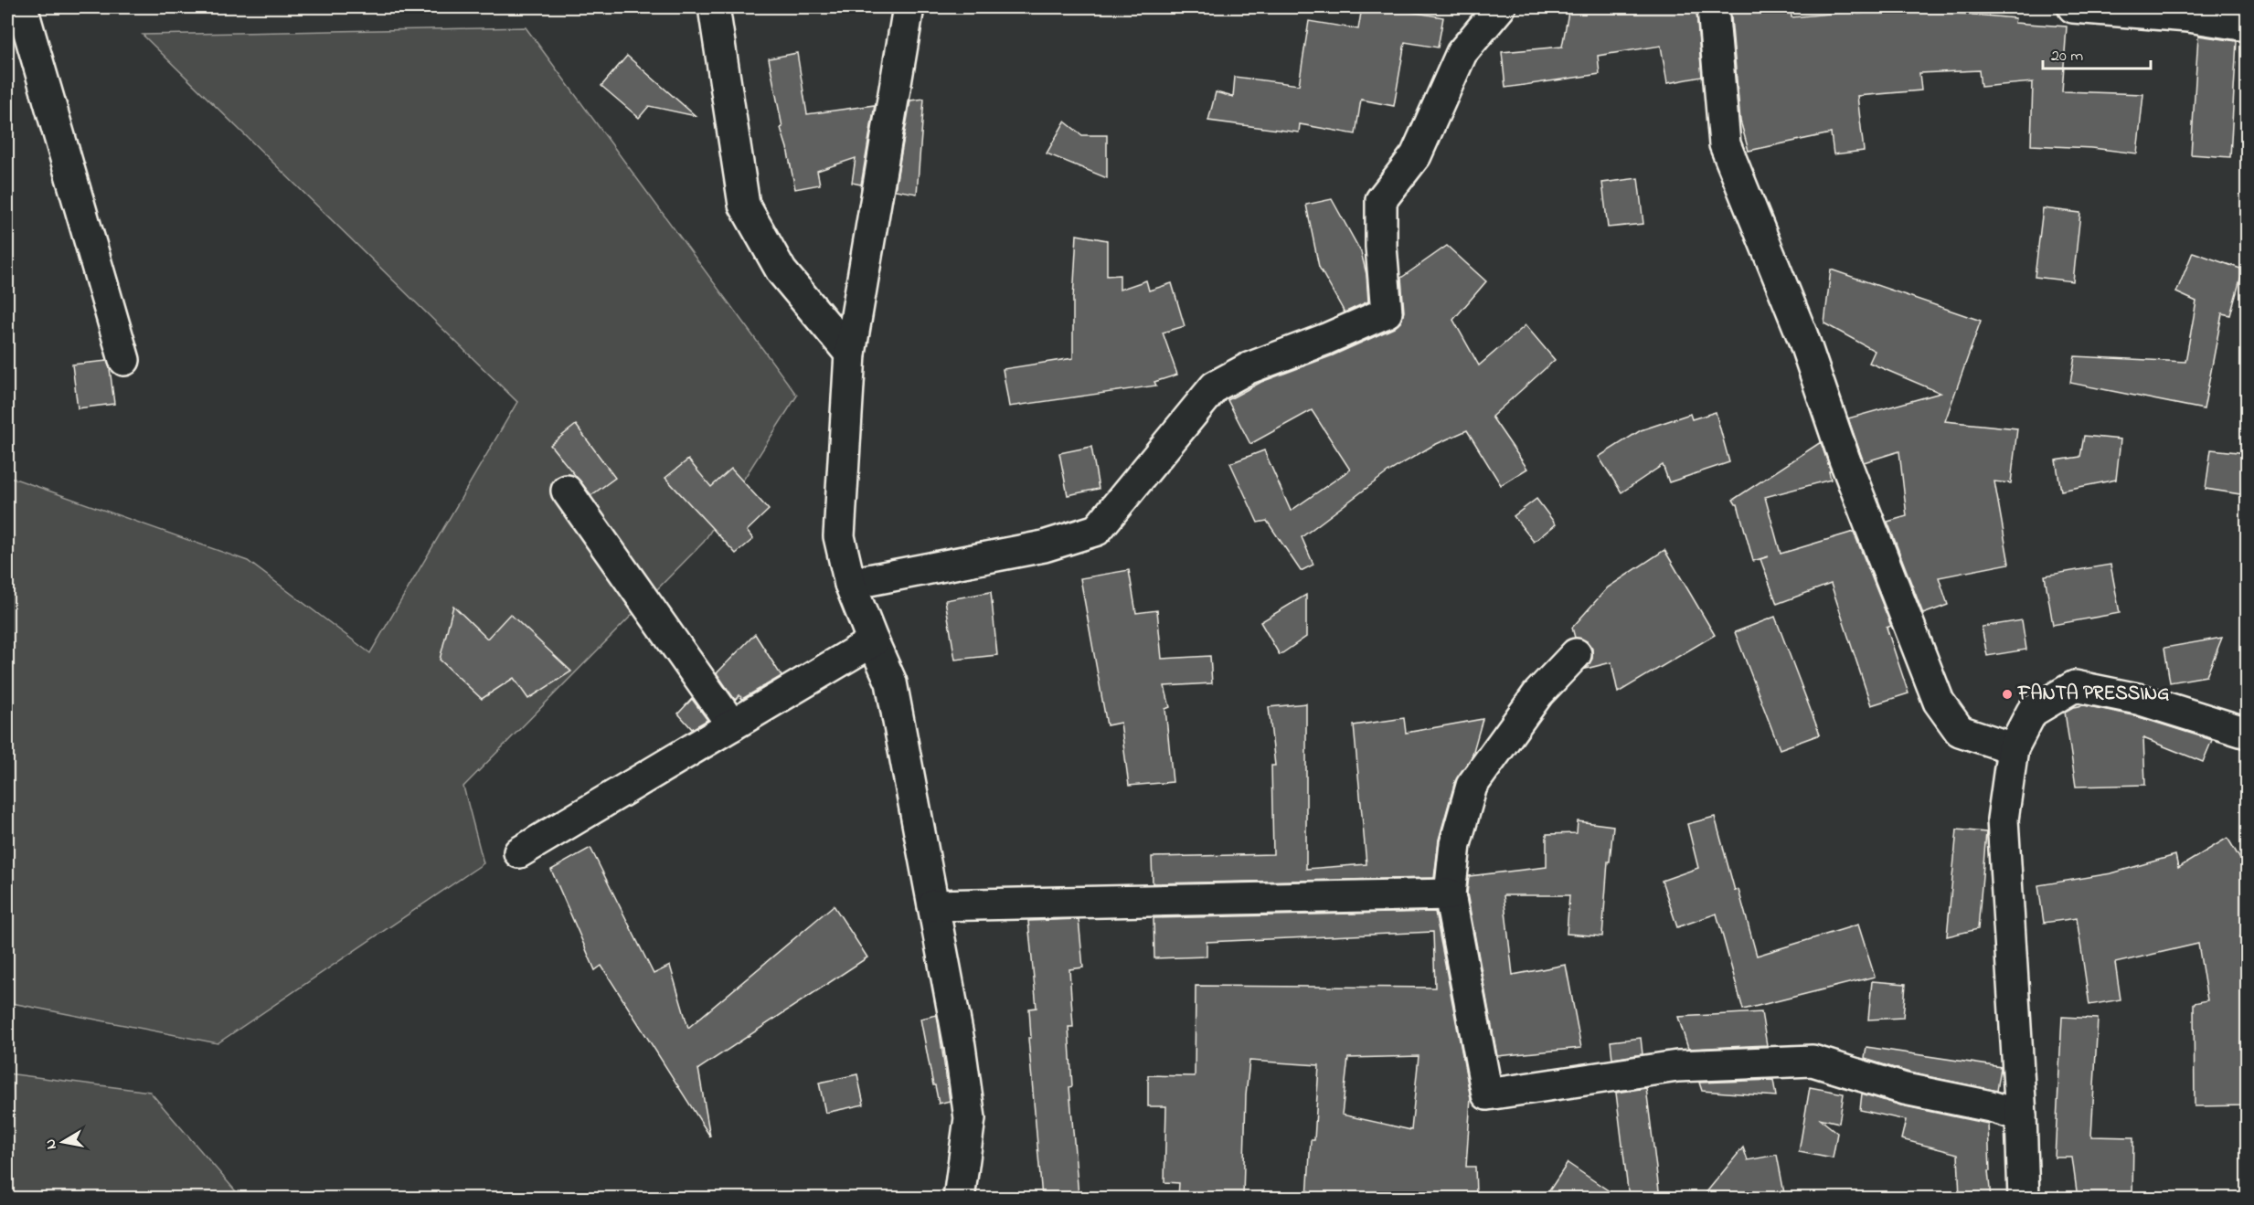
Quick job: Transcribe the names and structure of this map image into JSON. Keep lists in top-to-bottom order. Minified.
{"places":["FANTA PRESSING"],"scale_bar":"20 m","north":"left"}
